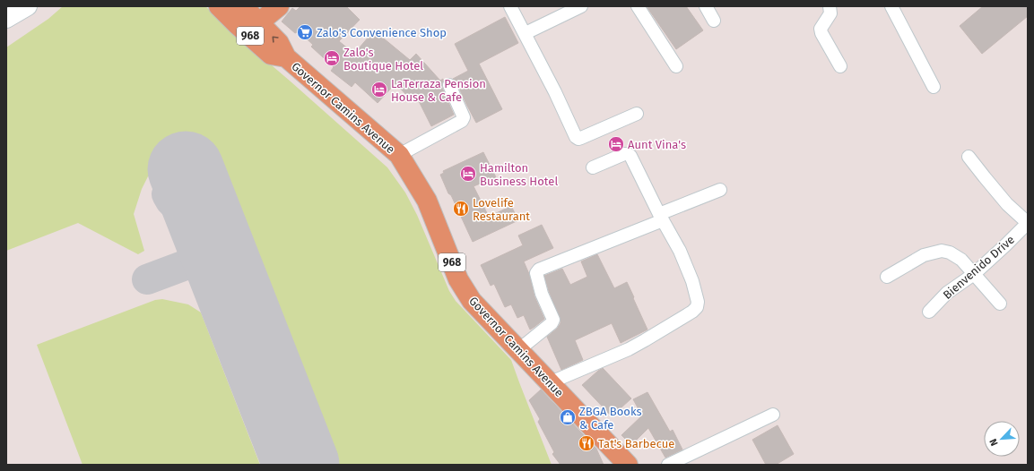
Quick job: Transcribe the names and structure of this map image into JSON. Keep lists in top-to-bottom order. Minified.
{"streets":{"main road":["968","Governor Camins Avenue"],"street":["Bienvenido Drive"]},"places":{"supermarket":["Zalo's Convenience Shop"],"hotel":["Zalo's Boutique Hotel","LaTerraza Pension House & Cafe","Aunt Vina's","Hamilton Business Hotel"],"restaurant":["Lovelife Restaurant","Tat's Barbecue"],"shop":["ZBGA Books & Cafe"]},"north":"bottom left"}
